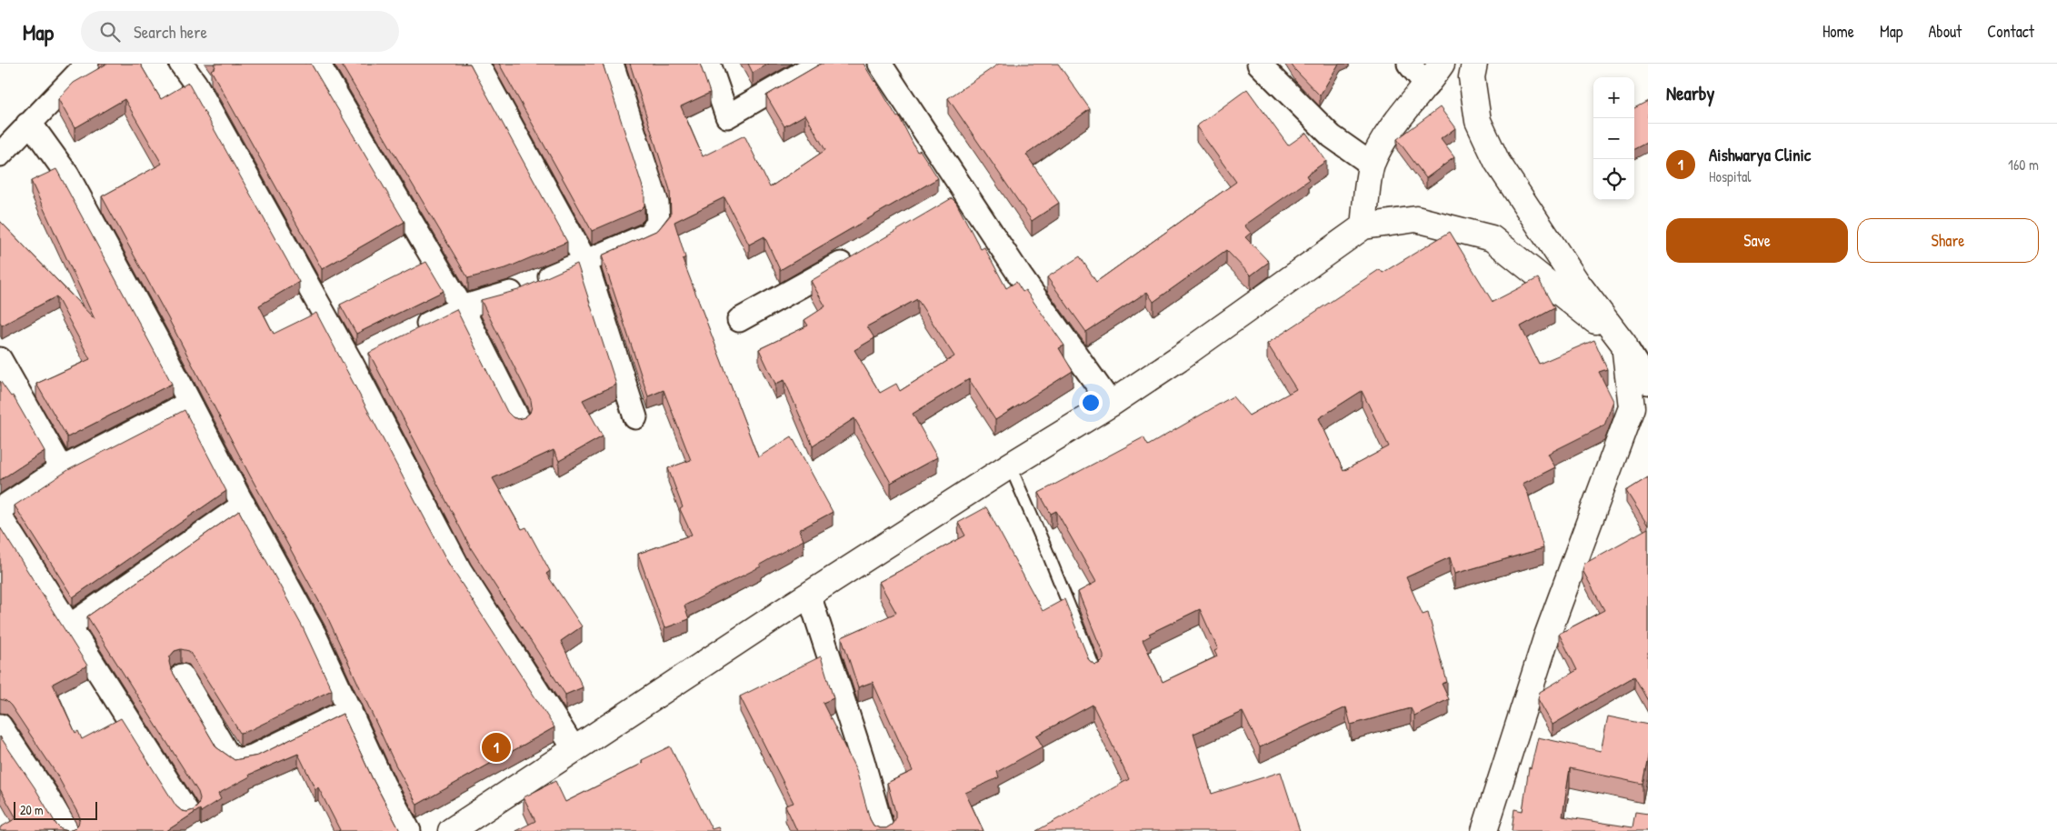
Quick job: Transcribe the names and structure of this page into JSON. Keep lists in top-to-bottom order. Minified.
{"scale_bar":"20 m","page":{"header":"Map","search":"Search here","nav":["Home","Map","About","Contact"],"heading":"Nearby","map_buttons":["+","−"],"list":[{"mark":"1","name":"Aishwarya Clinic","note":"Hospital","value":"160 m"}],"buttons":["Save","Share"],"pins":"1","scale":"20 m"}}
